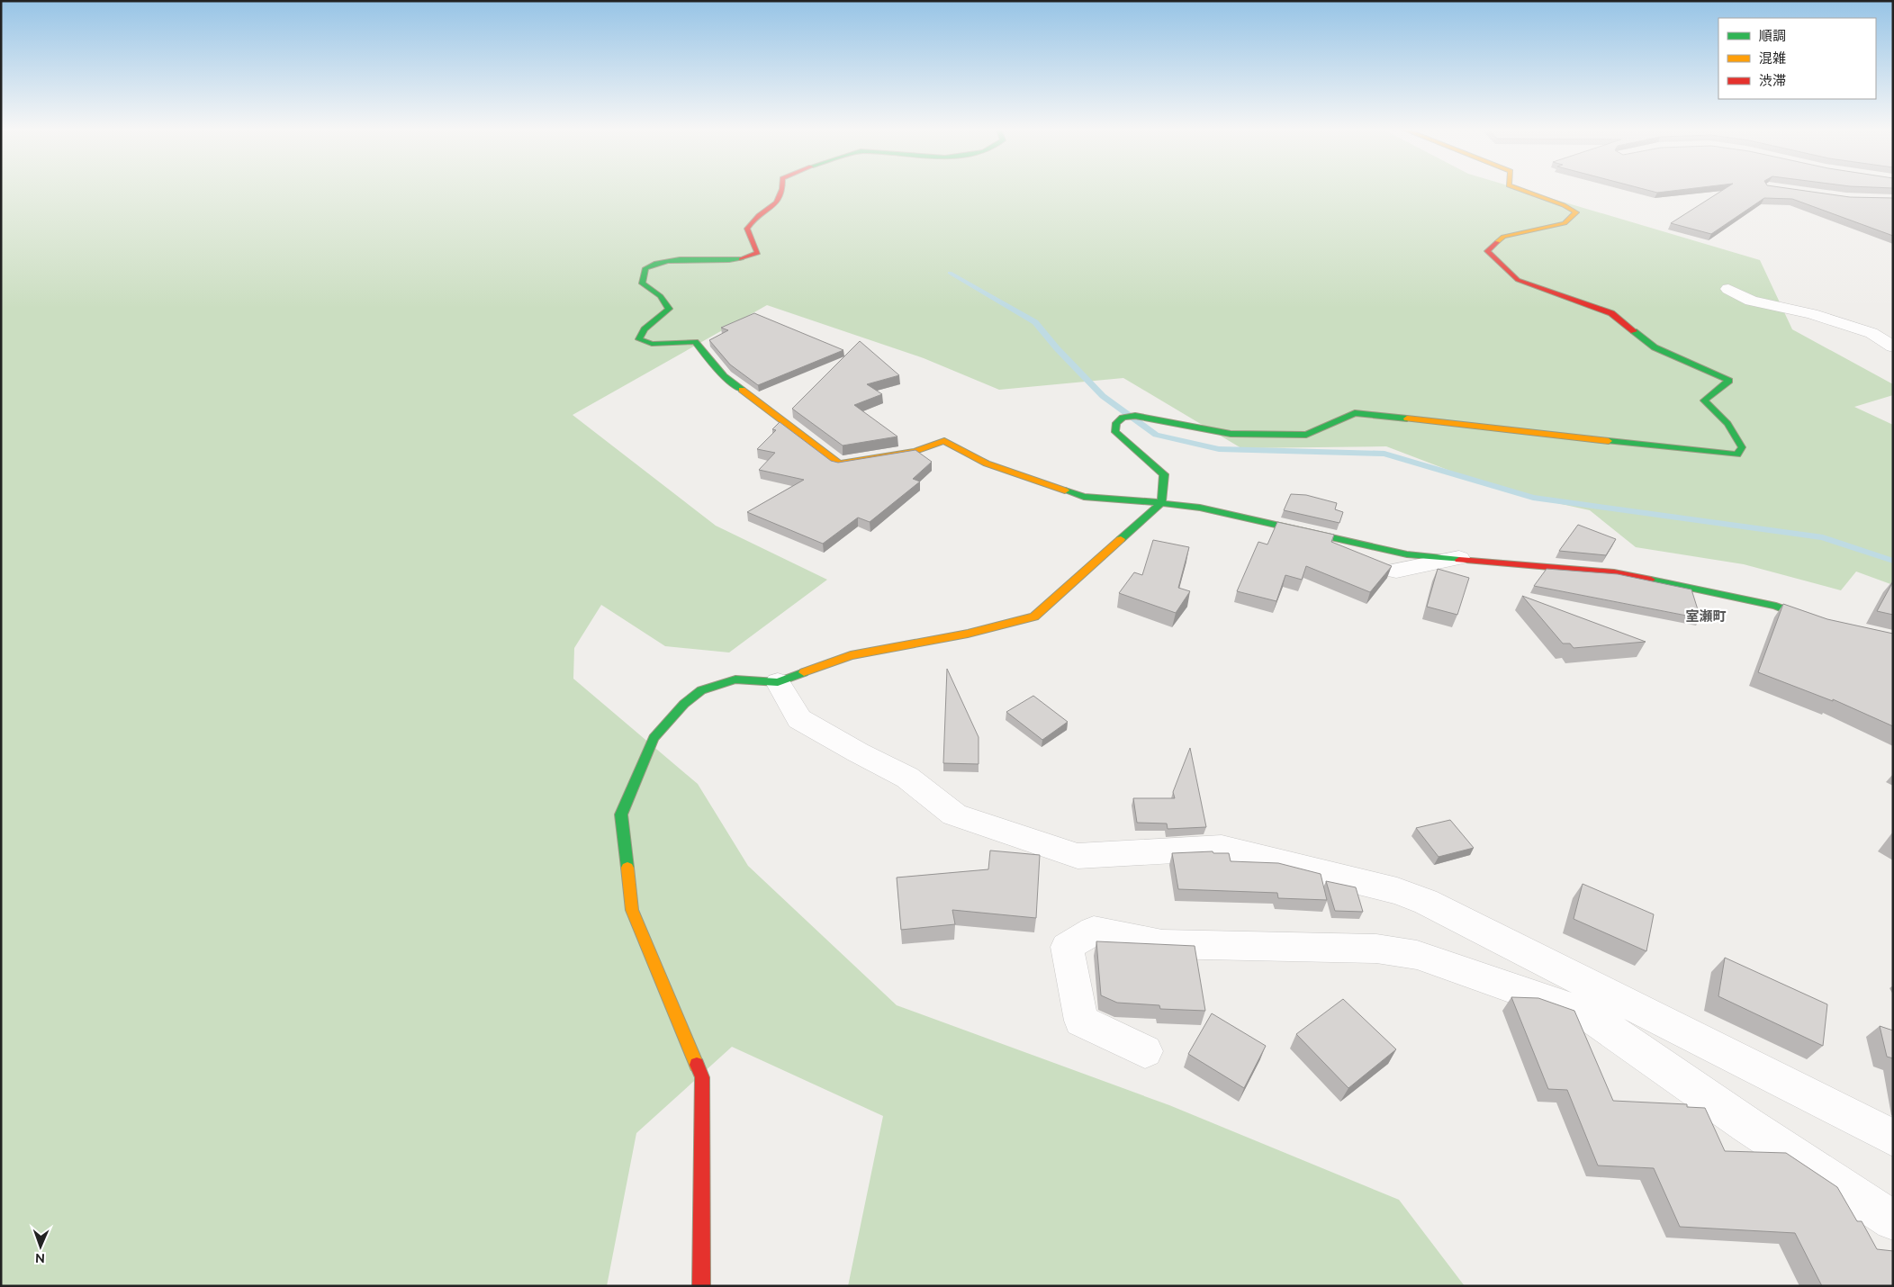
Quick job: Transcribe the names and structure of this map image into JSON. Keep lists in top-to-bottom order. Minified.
{"districts":["室瀬町"],"legend":["順調","混雑","渋滞"],"north":"bottom"}
